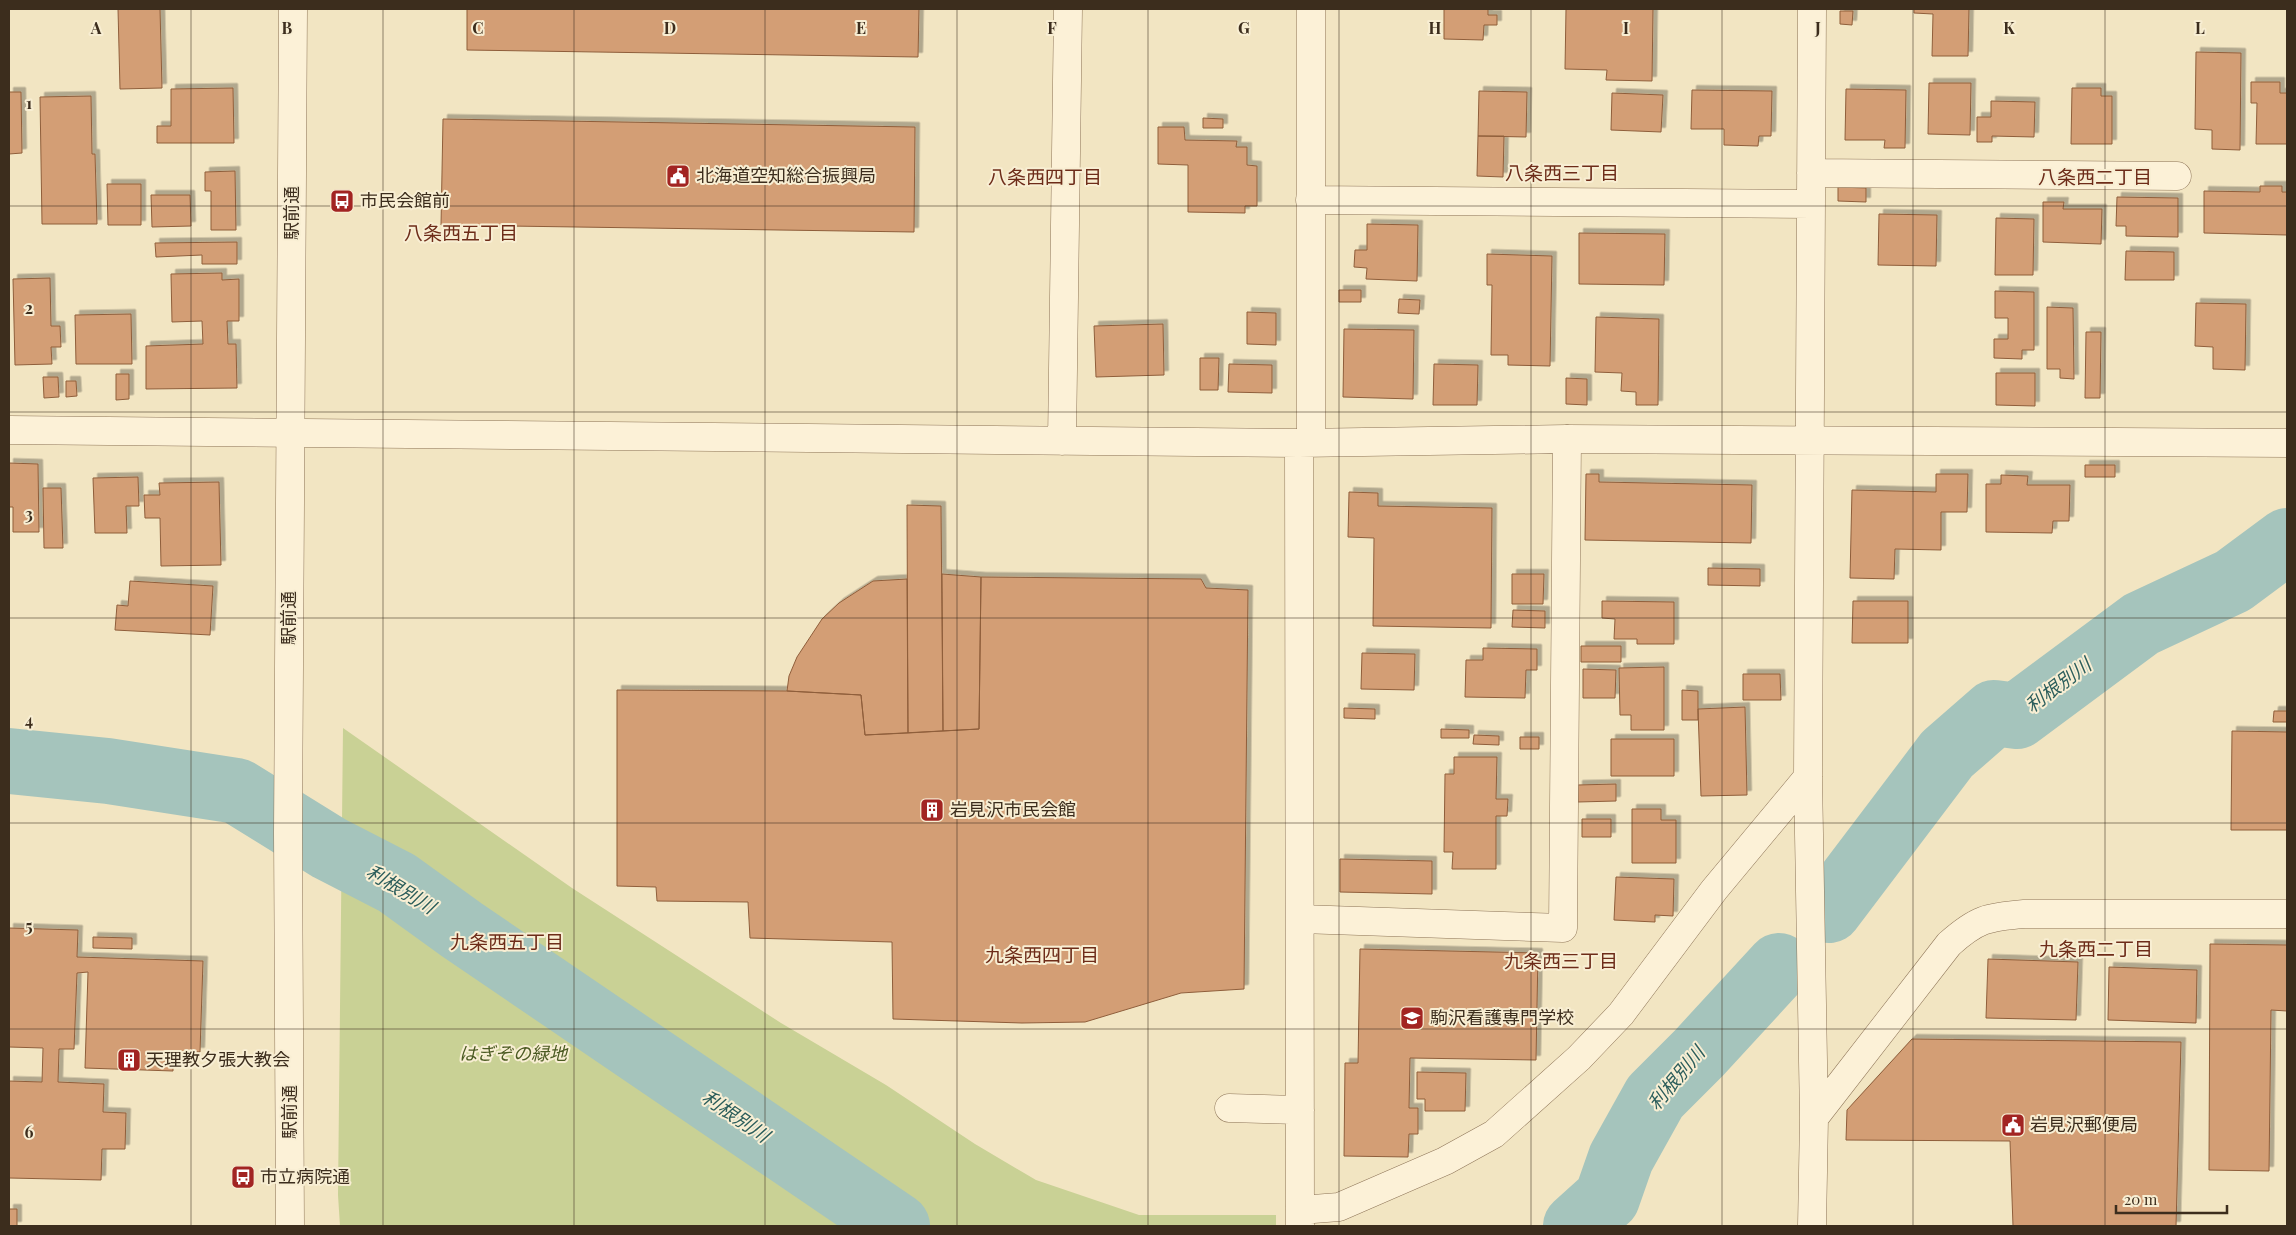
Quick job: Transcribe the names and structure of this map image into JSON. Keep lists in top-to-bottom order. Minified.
{"streets":{"street":["駅前通"]},"districts":["八条西三丁目","八条西四丁目","八条西二丁目","八条西五丁目","九条西五丁目","九条西二丁目","九条西四丁目","九条西三丁目"],"water":["利根別川"],"parks":["はぎぞの緑地"],"places":{"public building":["北海道空知総合振興局","岩見沢郵便局"],"bus stop":["市民会館前","市立病院通"],"building":["岩見沢市民会館","天理教夕張大教会"],"school or university":["駒沢看護専門学校"]},"scale_bar":"20 m","grid":{"columns":["A","B","C","D","E","F","G","H","I","J","K","L"],"rows":["1","2","3","4","5","6"]}}
